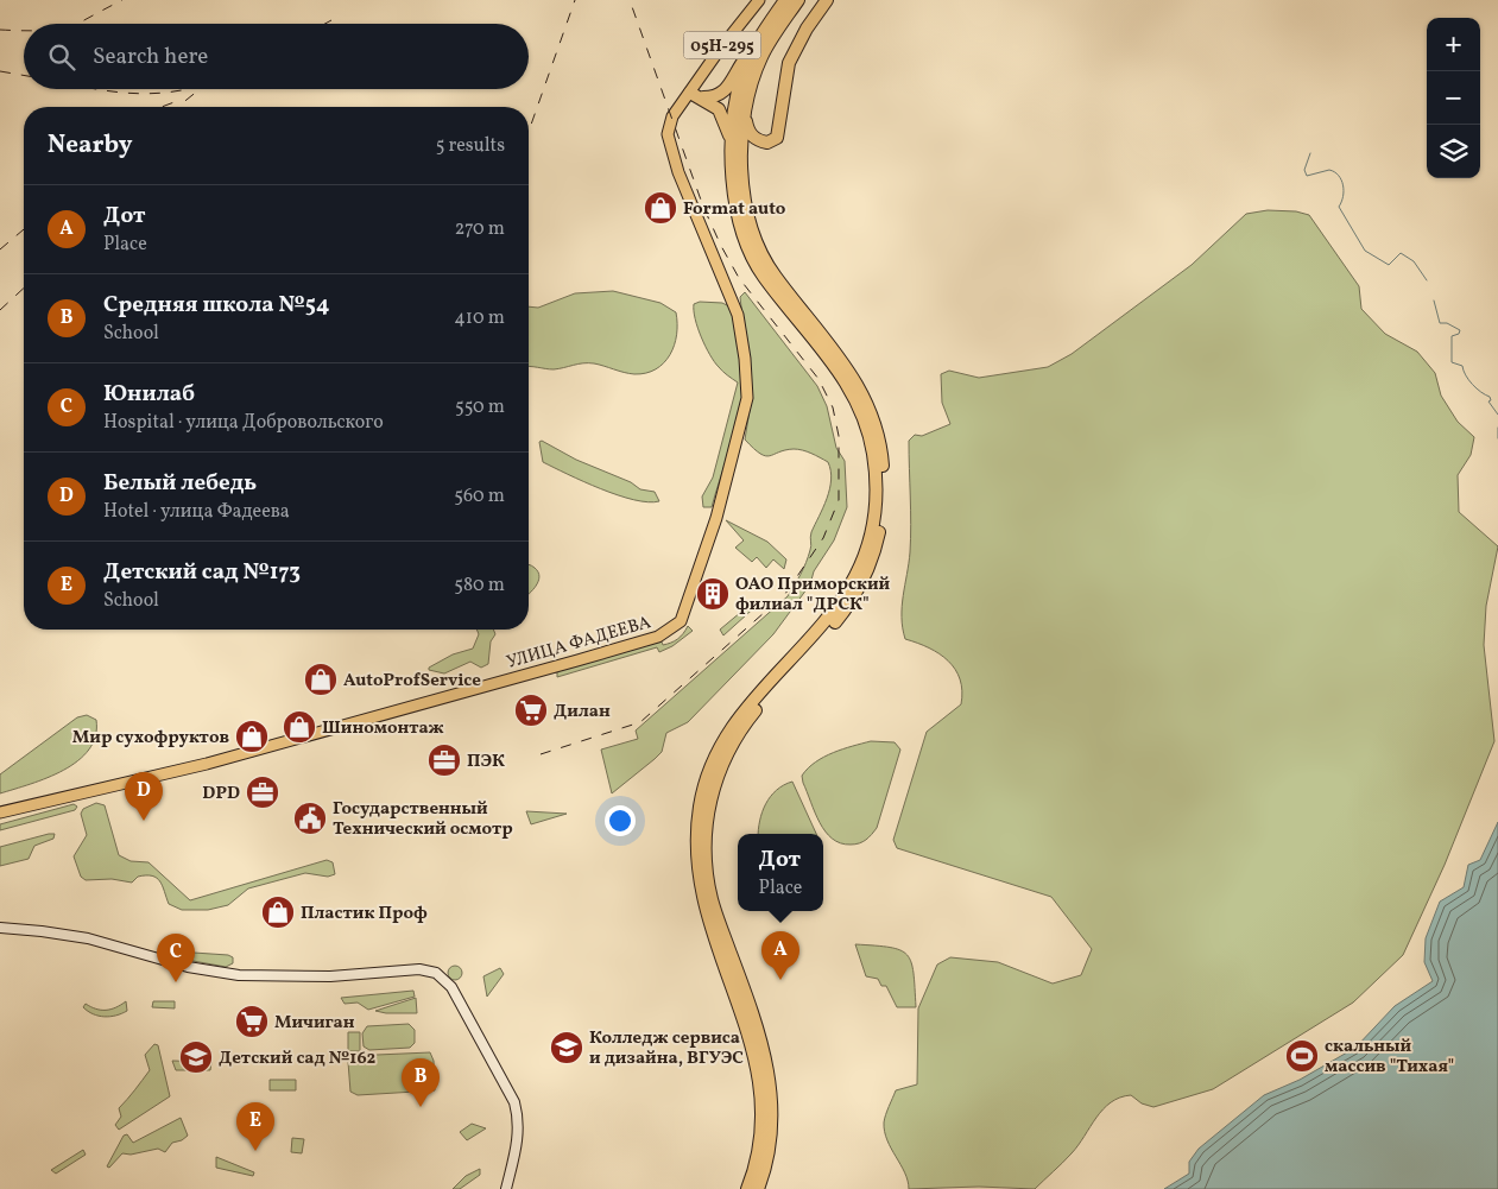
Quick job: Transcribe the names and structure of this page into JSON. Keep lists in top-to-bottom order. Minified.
{"streets":{"highway":["05Н-295"],"main road":["УЛИЦА ФАДЕЕВА"]},"places":{"shop":["Format auto","AutoProfService","Шиномонтаж","Мир сухофруктов","Пластик Проф"],"building":["ОАО Приморский филиал \"ДРСК\""],"supermarket":["Дилан","Мичиган"],"office":["ПЭК","DPD"],"public building":["Государственный Технический осмотр"],"school or university":["Колледж сервиса и дизайна, ВГУЭС","Детский сад №162"],"sports":["скальный массив \"Тихая\""]},"page":{"map_buttons":["+","−"],"search":"Search here","heading":["Nearby","5 results"],"list":[{"mark":"A","name":"Дот","note":"Place","value":"270 m"},{"mark":"B","name":"Средняя школа №54","note":"School","value":"410 m"},{"mark":"C","name":"Юнилаб","note":"Hospital · улица Добровольского","value":"550 m"},{"mark":"D","name":"Белый лебедь","note":"Hotel · улица Фадеева","value":"560 m"},{"mark":"E","name":"Детский сад №173","note":"School","value":"580 m"}],"pins":["D","A","C","B","E"],"popup":["Дот","Place"]}}
